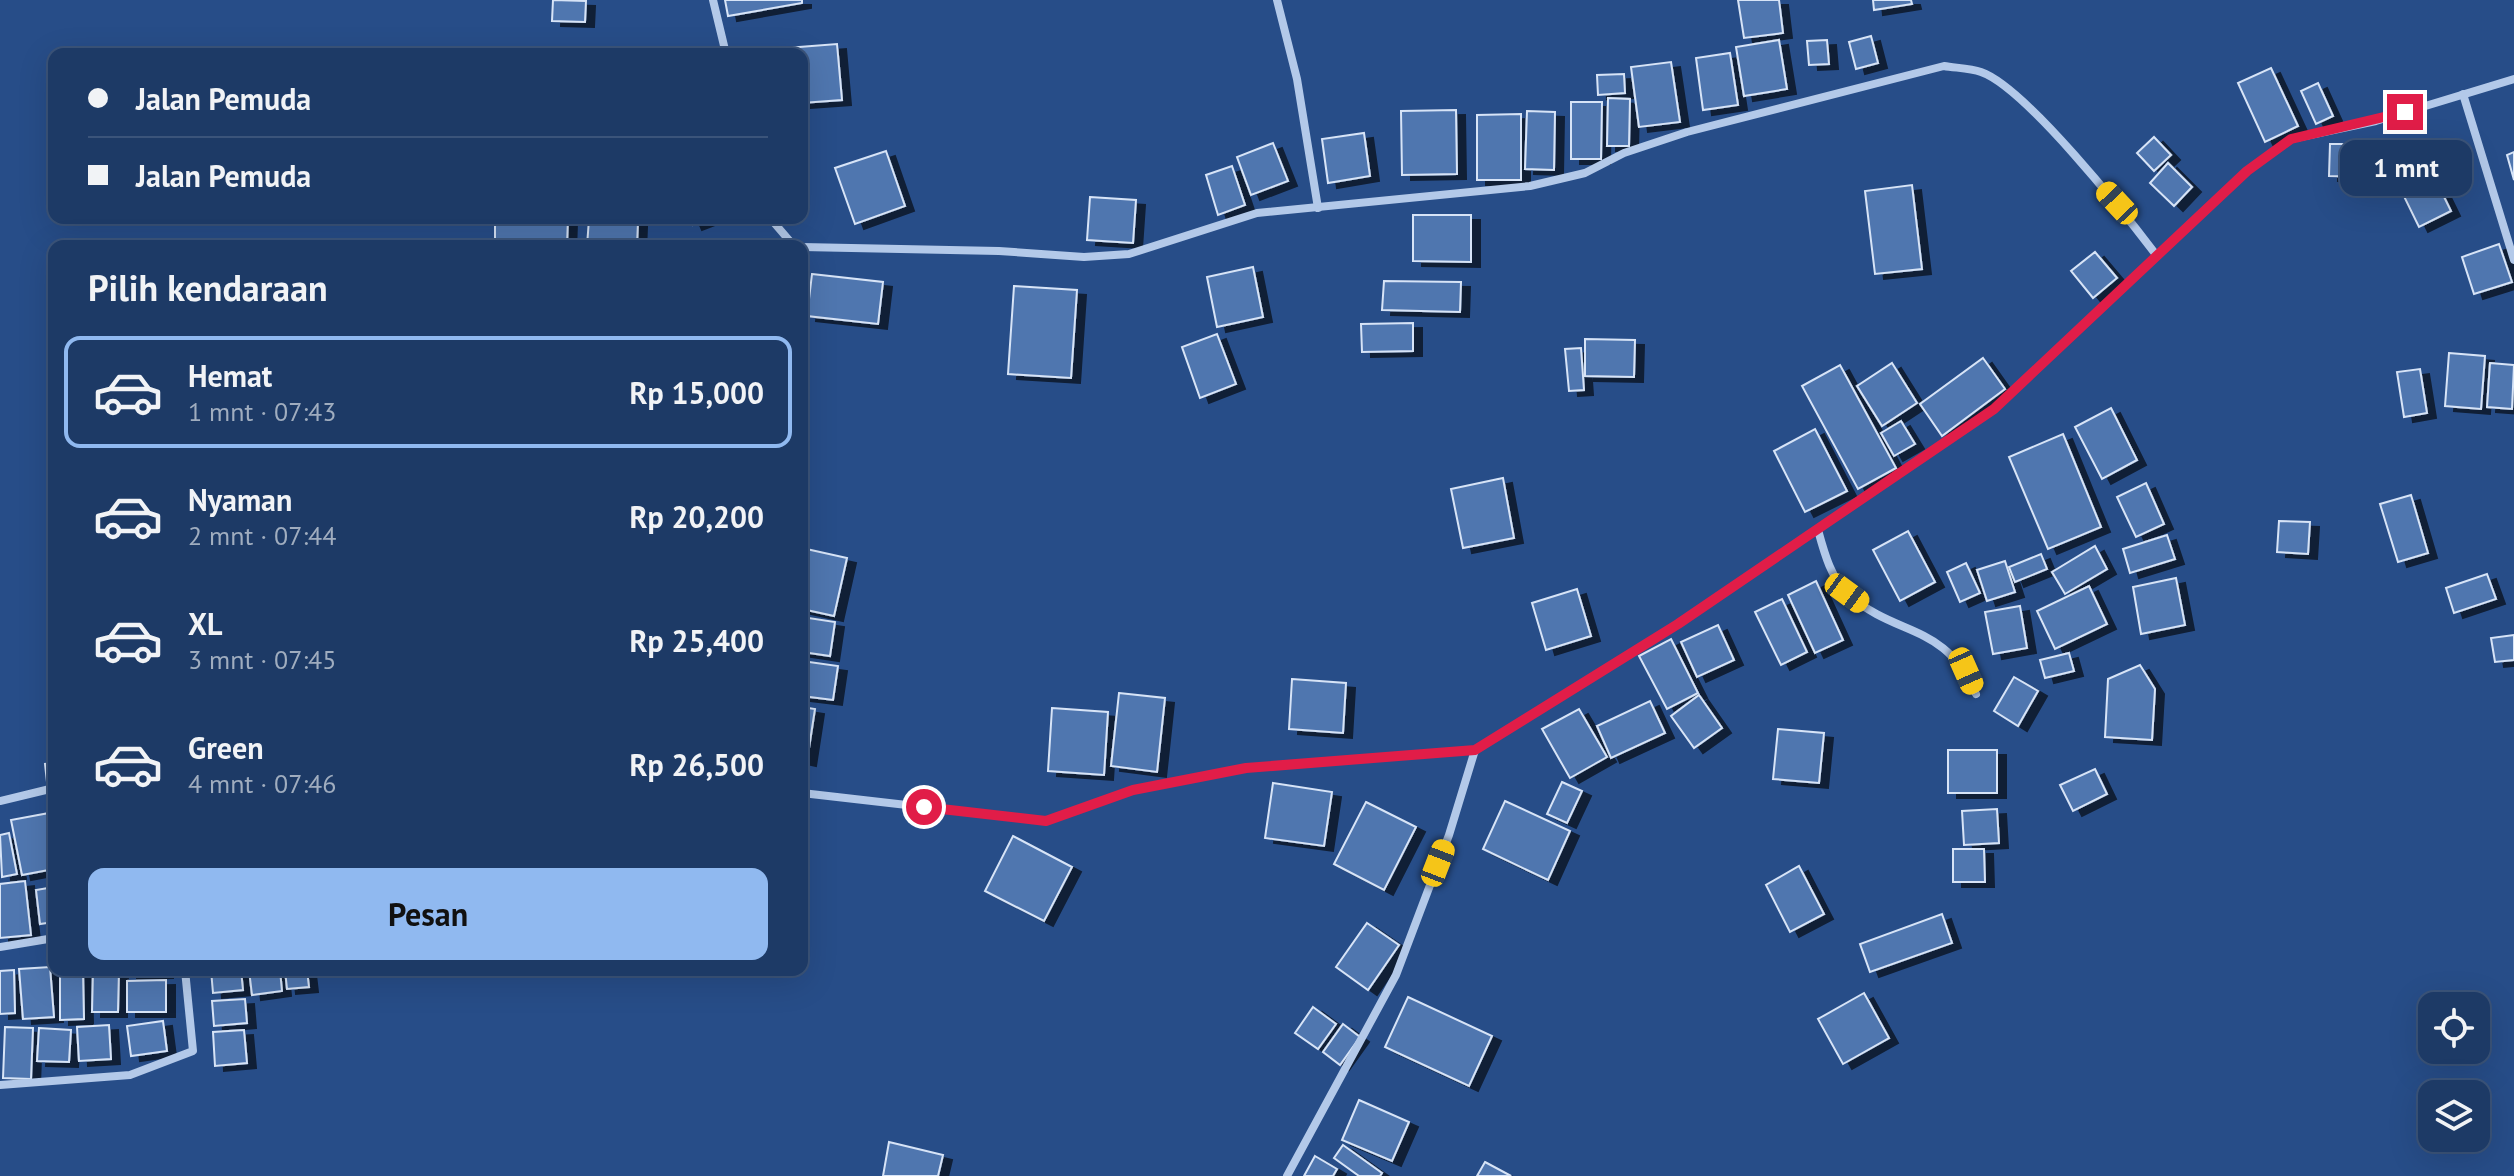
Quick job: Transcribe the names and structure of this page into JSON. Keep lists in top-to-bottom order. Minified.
{"page":{"banner":["Jalan Pemuda","Jalan Pemuda"],"bubble":"1 mnt","heading":"Pilih kendaraan","list":[{"name":"Hemat","note":"1 mnt · 07:43","value":"Rp 15,000"},{"name":"Nyaman","note":"2 mnt · 07:44","value":"Rp 20,200"},{"name":"XL","note":"3 mnt · 07:45","value":"Rp 25,400"},{"name":"Green","note":"4 mnt · 07:46","value":"Rp 26,500"}],"buttons":"Pesan"}}
